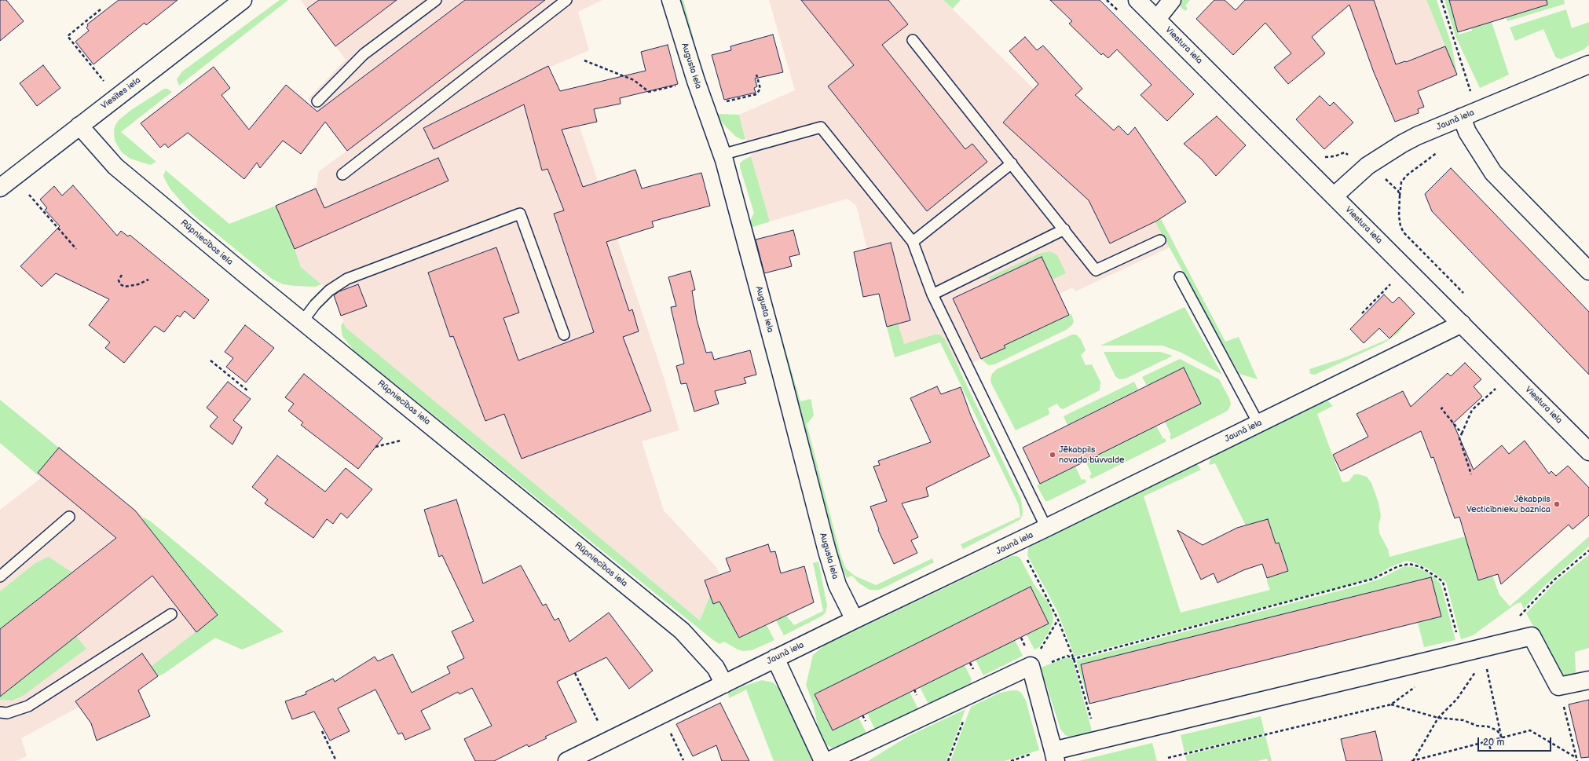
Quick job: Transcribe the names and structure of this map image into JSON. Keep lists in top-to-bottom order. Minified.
{"streets":{"street":["Viestura iela","Augusta iela","Viesītes iela","Jaunā iela","Rūpniecības iela"]},"crossings":[["Viestura iela","Jaunā iela"],["Augusta iela","Jaunā iela"],["Viesītes iela","Rūpniecības iela"],["Jaunā iela","Rūpniecības iela"]],"places":["Jēkabpils novada būvvalde","Jēkabpils Vecticībnieku baznīca"],"scale_bar":"20 m"}
